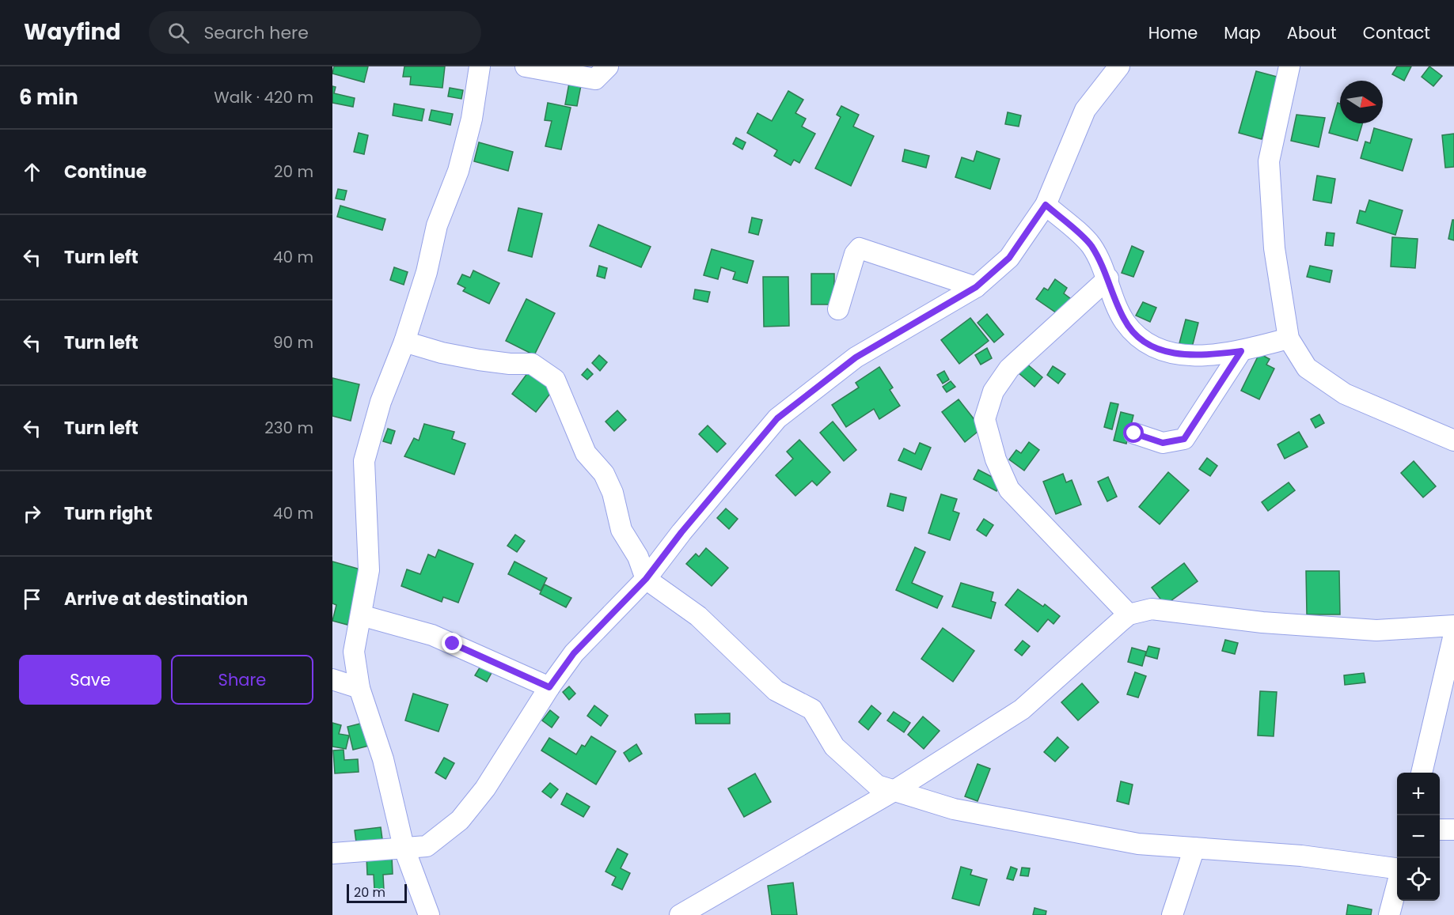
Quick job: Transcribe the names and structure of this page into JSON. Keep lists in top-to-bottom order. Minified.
{"scale_bar":"20 m","north":"right","page":{"header":"Wayfind","search":"Search here","nav":["Home","Map","About","Contact"],"heading":["6 min","Walk · 420 m"],"list":[["Continue","20 m"],["Turn left","40 m"],["Turn left","90 m"],["Turn left","230 m"],["Turn right","40 m"],"Arrive at destination"],"buttons":["Save","Share"],"map_buttons":["+","−"],"scale":"20 m"}}
